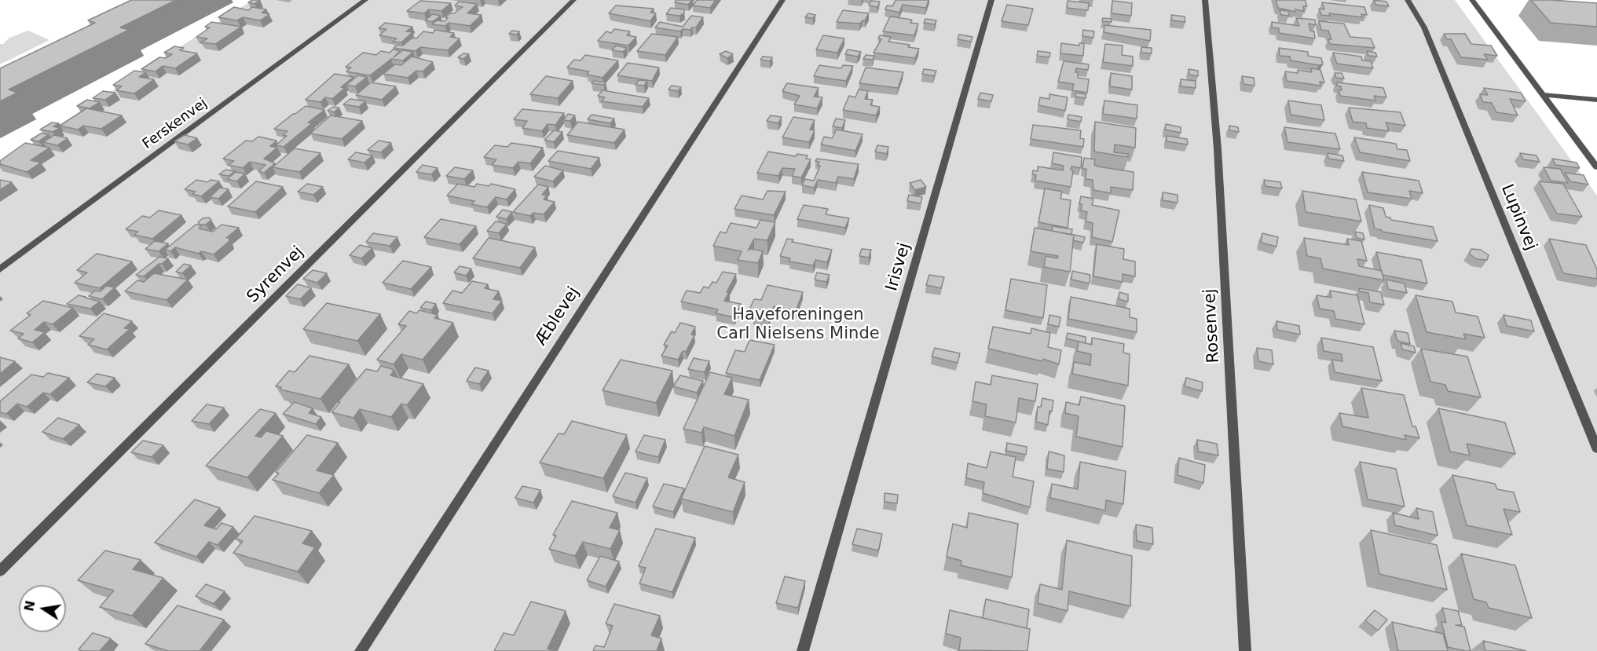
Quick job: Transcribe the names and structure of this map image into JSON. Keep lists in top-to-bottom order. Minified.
{"streets":{"street":["Ferskenvej","Lupinvej","Irisvej","Syrenvej","Æblevej","Rosenvej"]},"parks":["Haveforeningen Carl Nielsens Minde"],"north":"left"}
